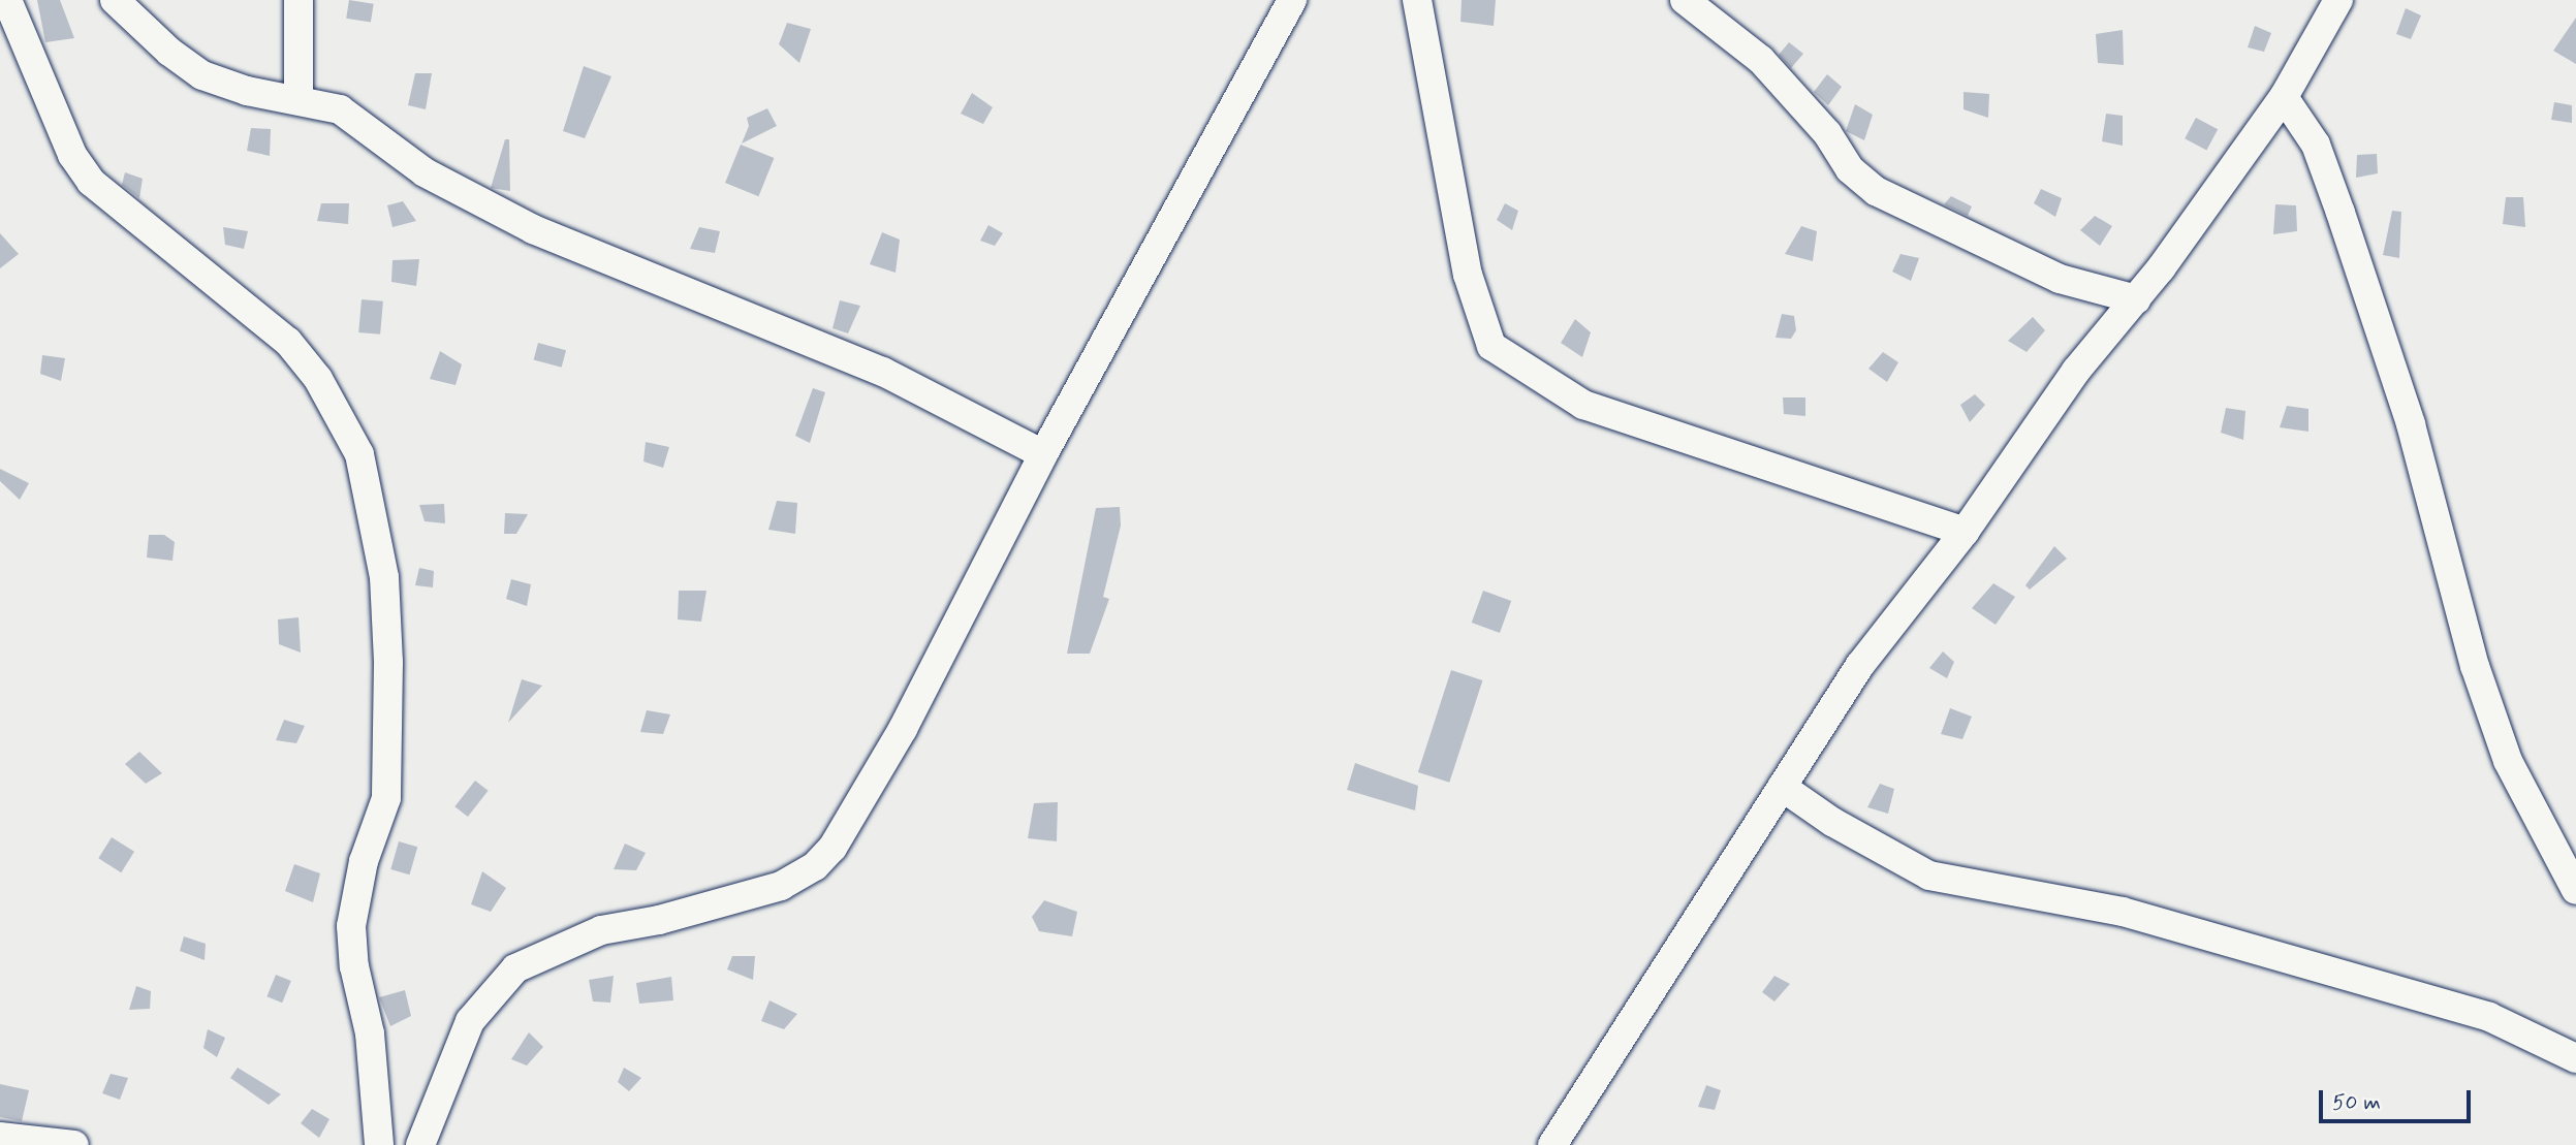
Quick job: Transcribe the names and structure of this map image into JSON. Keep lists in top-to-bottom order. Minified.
{"scale_bar":"50 m"}
